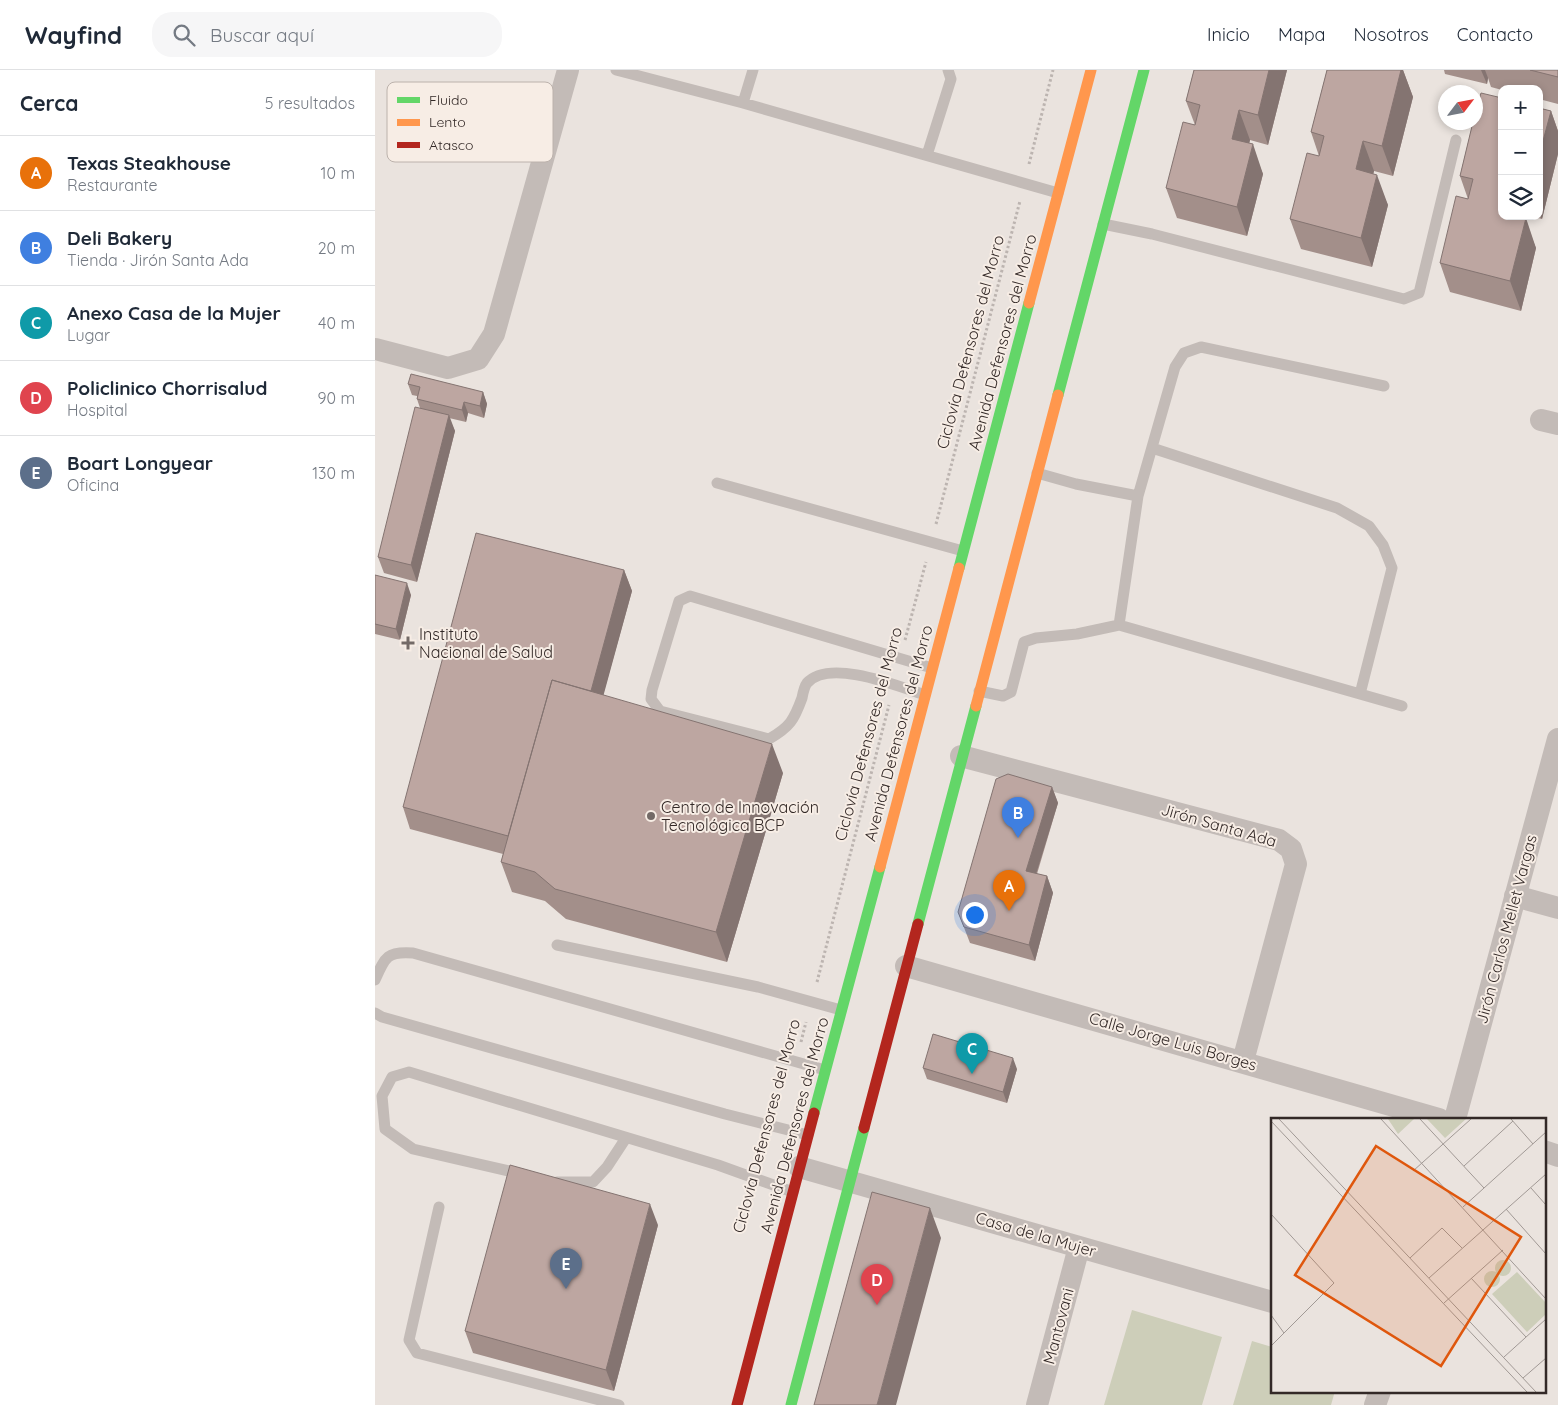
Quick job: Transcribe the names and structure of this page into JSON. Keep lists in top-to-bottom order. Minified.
{"streets":{"main road":["Avenida Defensores del Morro"],"street":["Jirón Santa Ada","Jirón Carlos Mellet Vargas","Calle Jorge Luis Borges","Casa de la Mujer","Mantovani"],"path":["Ciclovía Defensores del Morro"]},"crossings":[["Avenida Defensores del Morro","Casa de la Mujer"],["Jirón Santa Ada","Calle Jorge Luis Borges"],["Casa de la Mujer","Mantovani"]],"places":{"health":["Instituto Nacional de Salud"],"other":["Centro de Innovación Tecnológica BCP"]},"legend":["Fluido","Lento","Atasco"],"north":"top right","page":{"header":"Wayfind","search":"Buscar aquí","nav":["Inicio","Mapa","Nosotros","Contacto"],"heading":["Cerca","5 resultados"],"map_buttons":["+","−"],"list":[{"mark":"A","name":"Texas Steakhouse","note":"Restaurante","value":"10 m"},{"mark":"B","name":"Deli Bakery","note":"Tienda · Jirón Santa Ada","value":"20 m"},{"mark":"C","name":"Anexo Casa de la Mujer","note":"Lugar","value":"40 m"},{"mark":"D","name":"Policlinico Chorrisalud","note":"Hospital","value":"90 m"},{"mark":"E","name":"Boart Longyear","note":"Oficina","value":"130 m"}],"pins":["B","A","C","E","D"]}}
